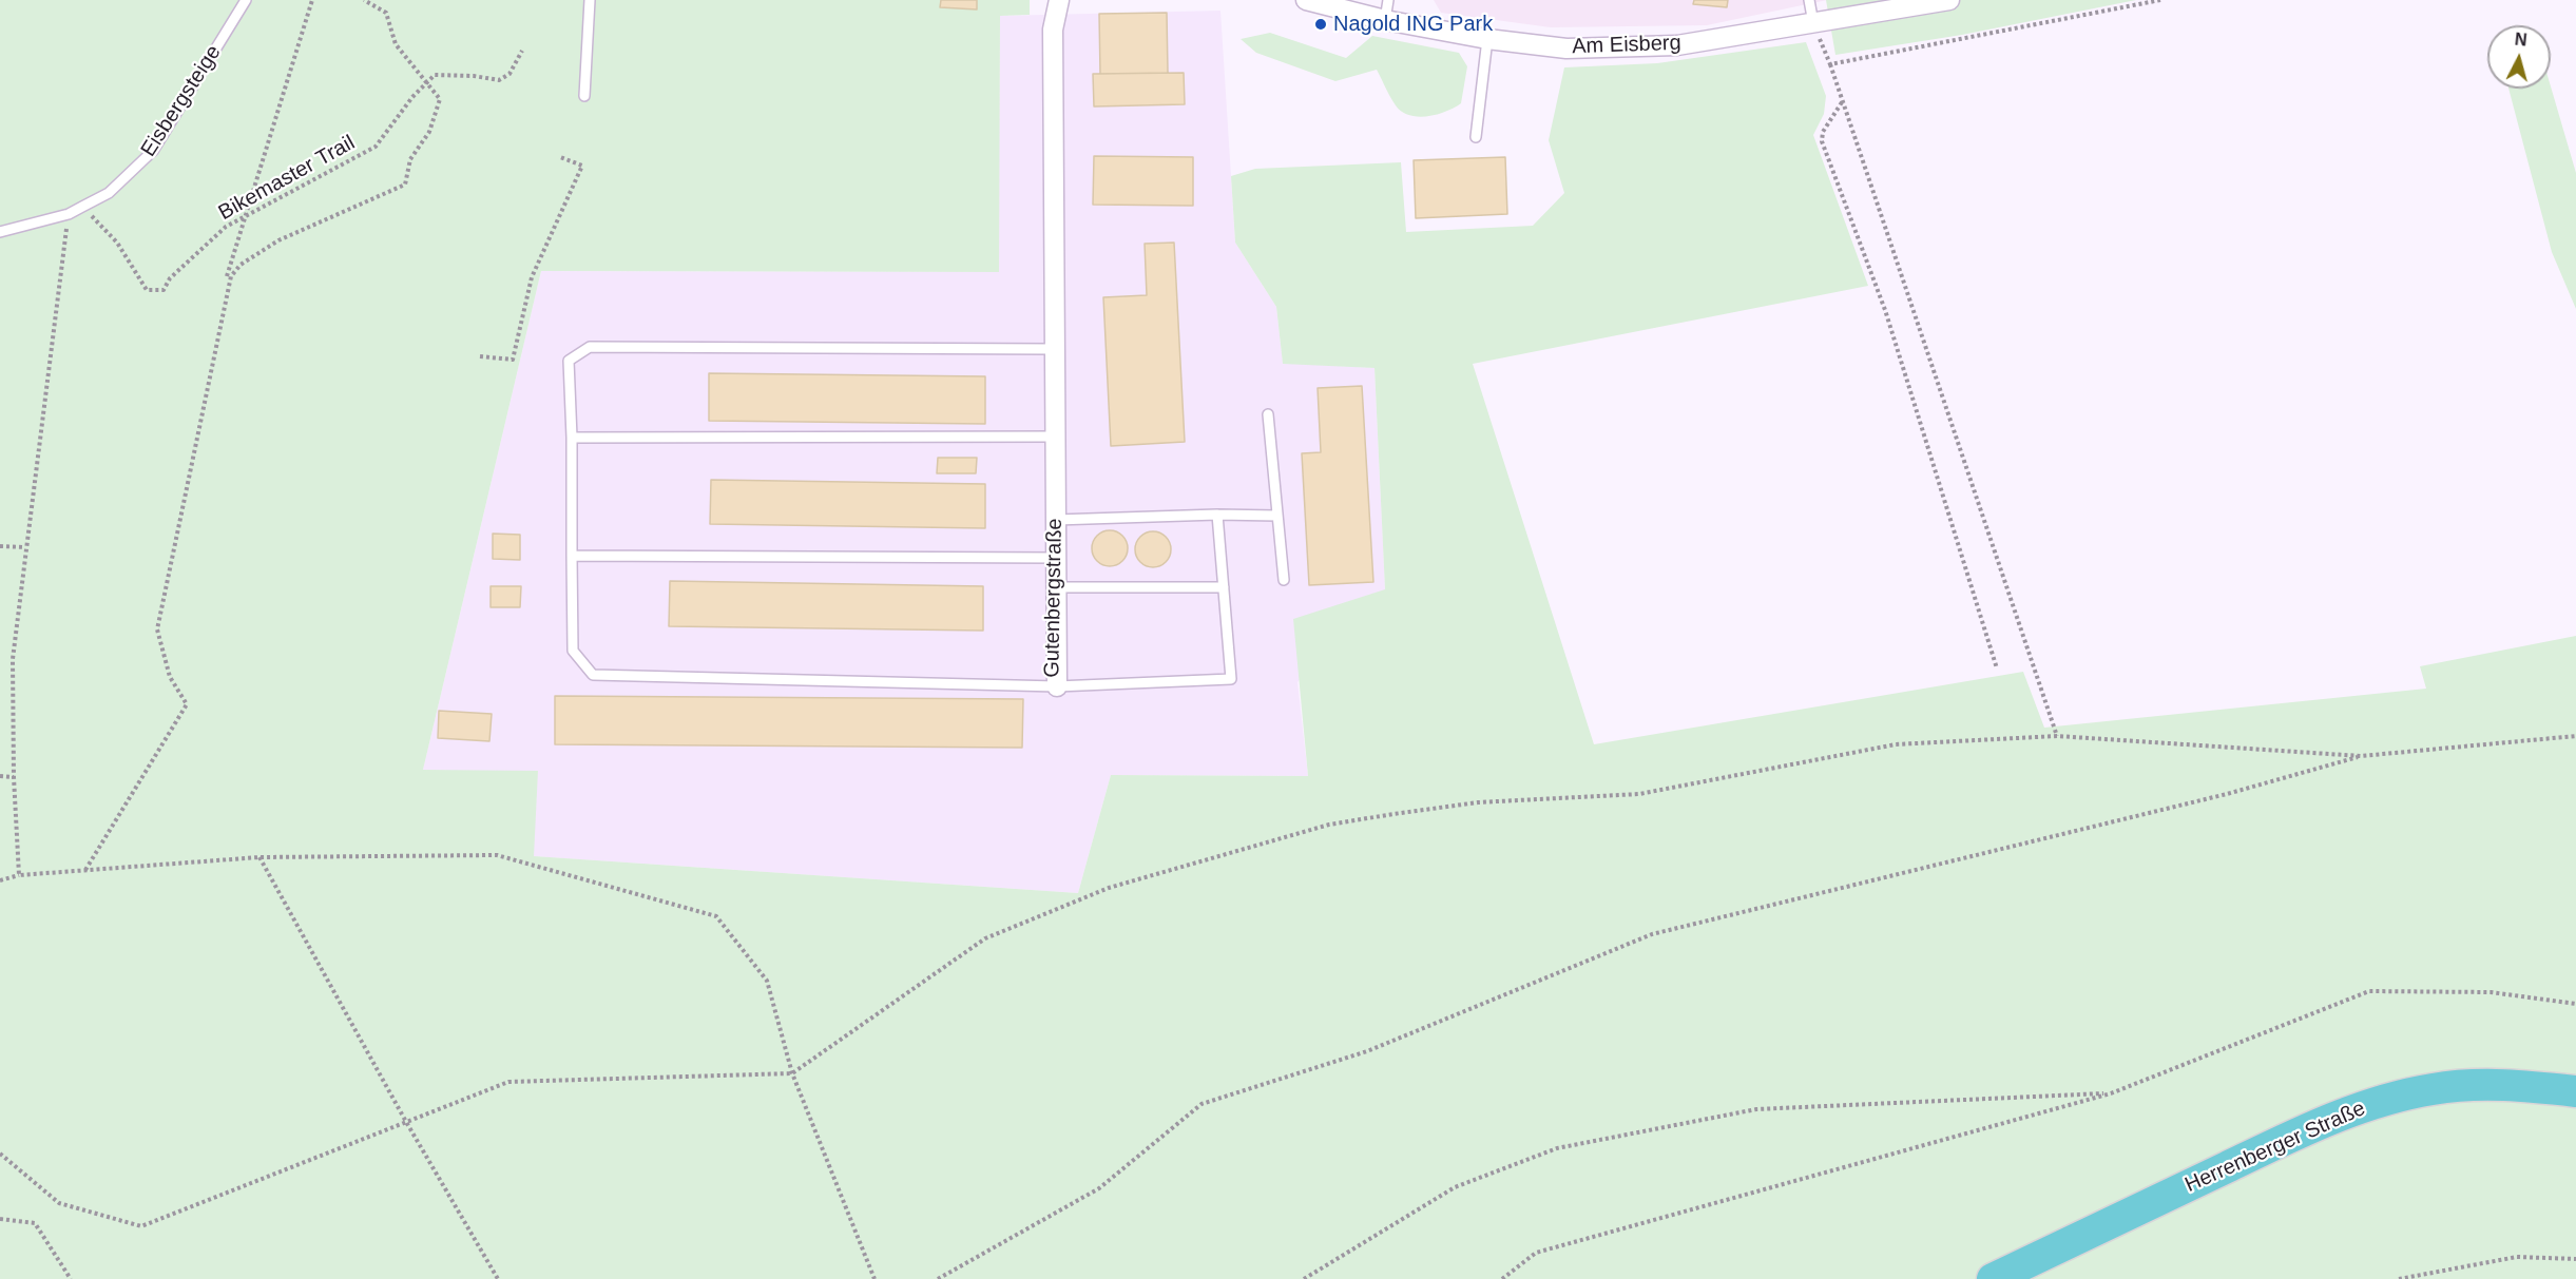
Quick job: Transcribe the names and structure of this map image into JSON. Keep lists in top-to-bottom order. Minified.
{"streets":{"main road":["Herrenberger Straße"],"street":["Am Eisberg","Gutenbergstraße"],"lane":["Eisbergsteige"],"path":["Bikemaster Trail"]},"crossings":[["Eisbergsteige","Bikemaster Trail"]],"places":["Nagold ING Park"],"north":"top"}
